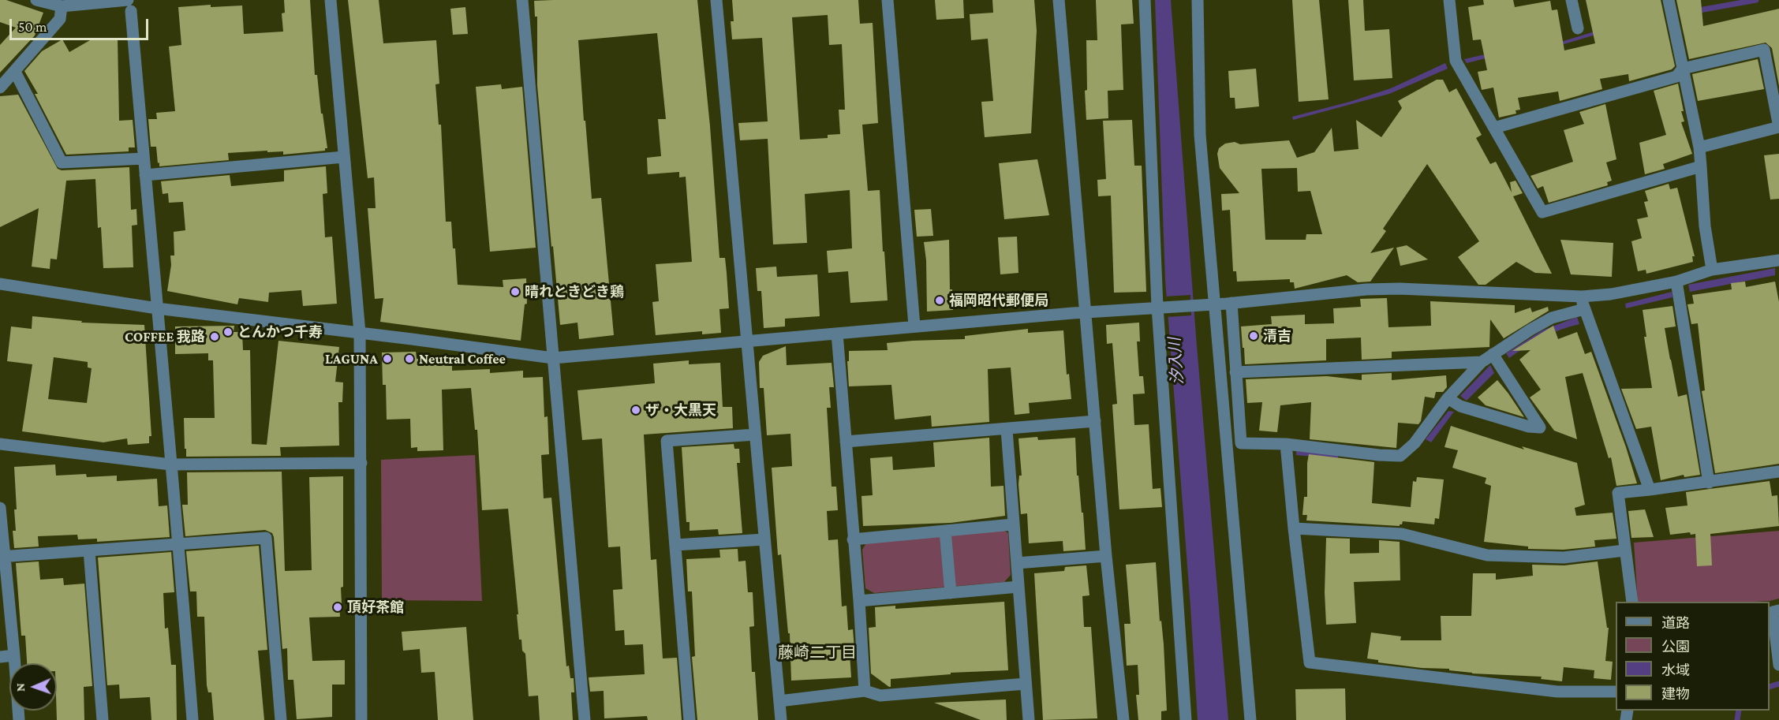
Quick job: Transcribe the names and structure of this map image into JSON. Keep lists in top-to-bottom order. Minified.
{"districts":["藤崎二丁目"],"water":["汐入川"],"places":["晴れときどき鶏","福岡昭代郵便局","とんかつ千寿","清吉","COFFEE 我路","LAGUNA","Neutral Coffee","ザ・大黒天","頂好茶館"],"legend":["道路","公園","水域","建物"],"scale_bar":"50 m","north":"left"}
